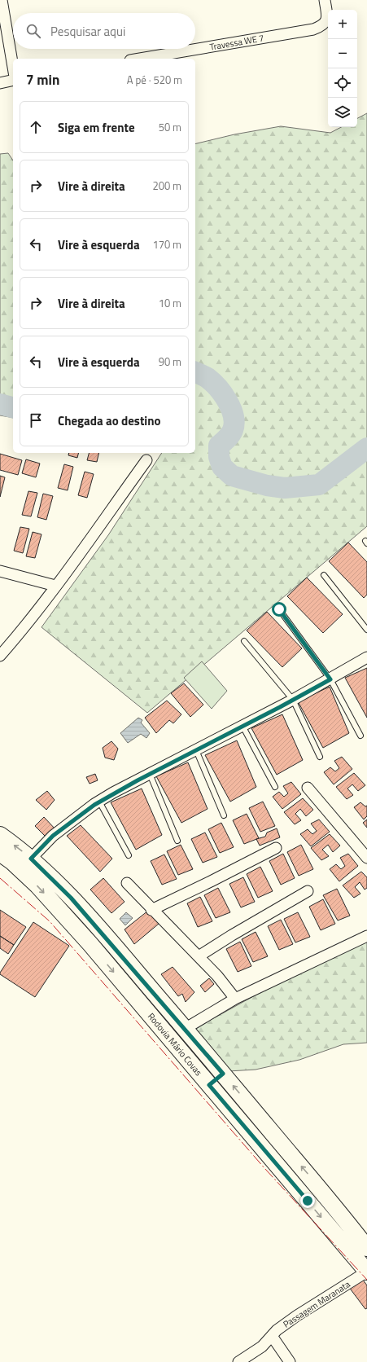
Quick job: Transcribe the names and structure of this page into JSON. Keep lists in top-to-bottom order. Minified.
{"streets":{"main road":["Rodovia Mário Covas"],"street":["Travessa WE 7","Passagem Maranata"]},"crossings":[["Rodovia Mário Covas","Passagem Maranata"]],"page":{"map_buttons":["+","−"],"search":"Pesquisar aqui","heading":["7 min","A pé · 520 m"],"list":[["Siga em frente","50 m"],["Vire à direita","200 m"],["Vire à esquerda","170 m"],["Vire à direita","10 m"],["Vire à esquerda","90 m"],"Chegada ao destino"]}}
